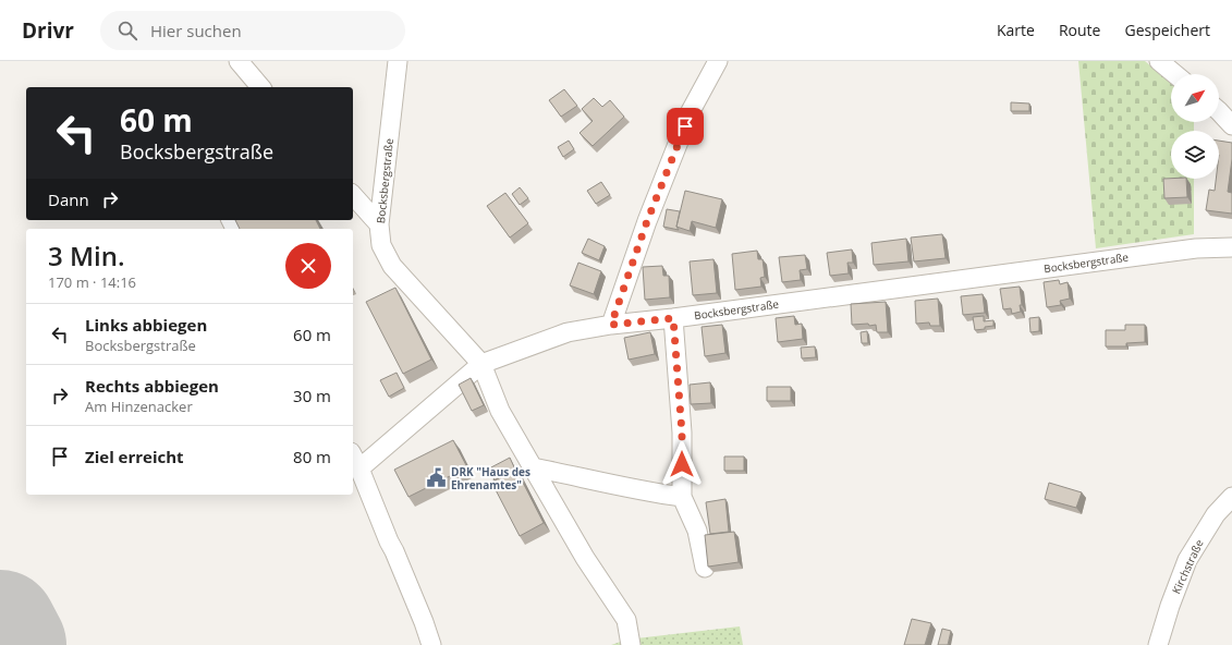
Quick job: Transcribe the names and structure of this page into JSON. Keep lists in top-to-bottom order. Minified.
{"streets":{"street":["Bocksbergstraße","Kirchstraße"]},"places":{"public building":["DRK \"Haus des Ehrenamtes\""]},"north":"top right","page":{"header":"Drivr","search":"Hier suchen","nav":["Karte","Route","Gespeichert"],"turn":["60 m","Bocksbergstraße"],"then":"Dann","heading":["3 Min.","170 m · 14:16"],"list":[{"name":"Links abbiegen","note":"Bocksbergstraße","value":"60 m"},{"name":"Rechts abbiegen","note":"Am Hinzenacker","value":"30 m"},{"name":"Ziel erreicht","value":"80 m"}]}}
